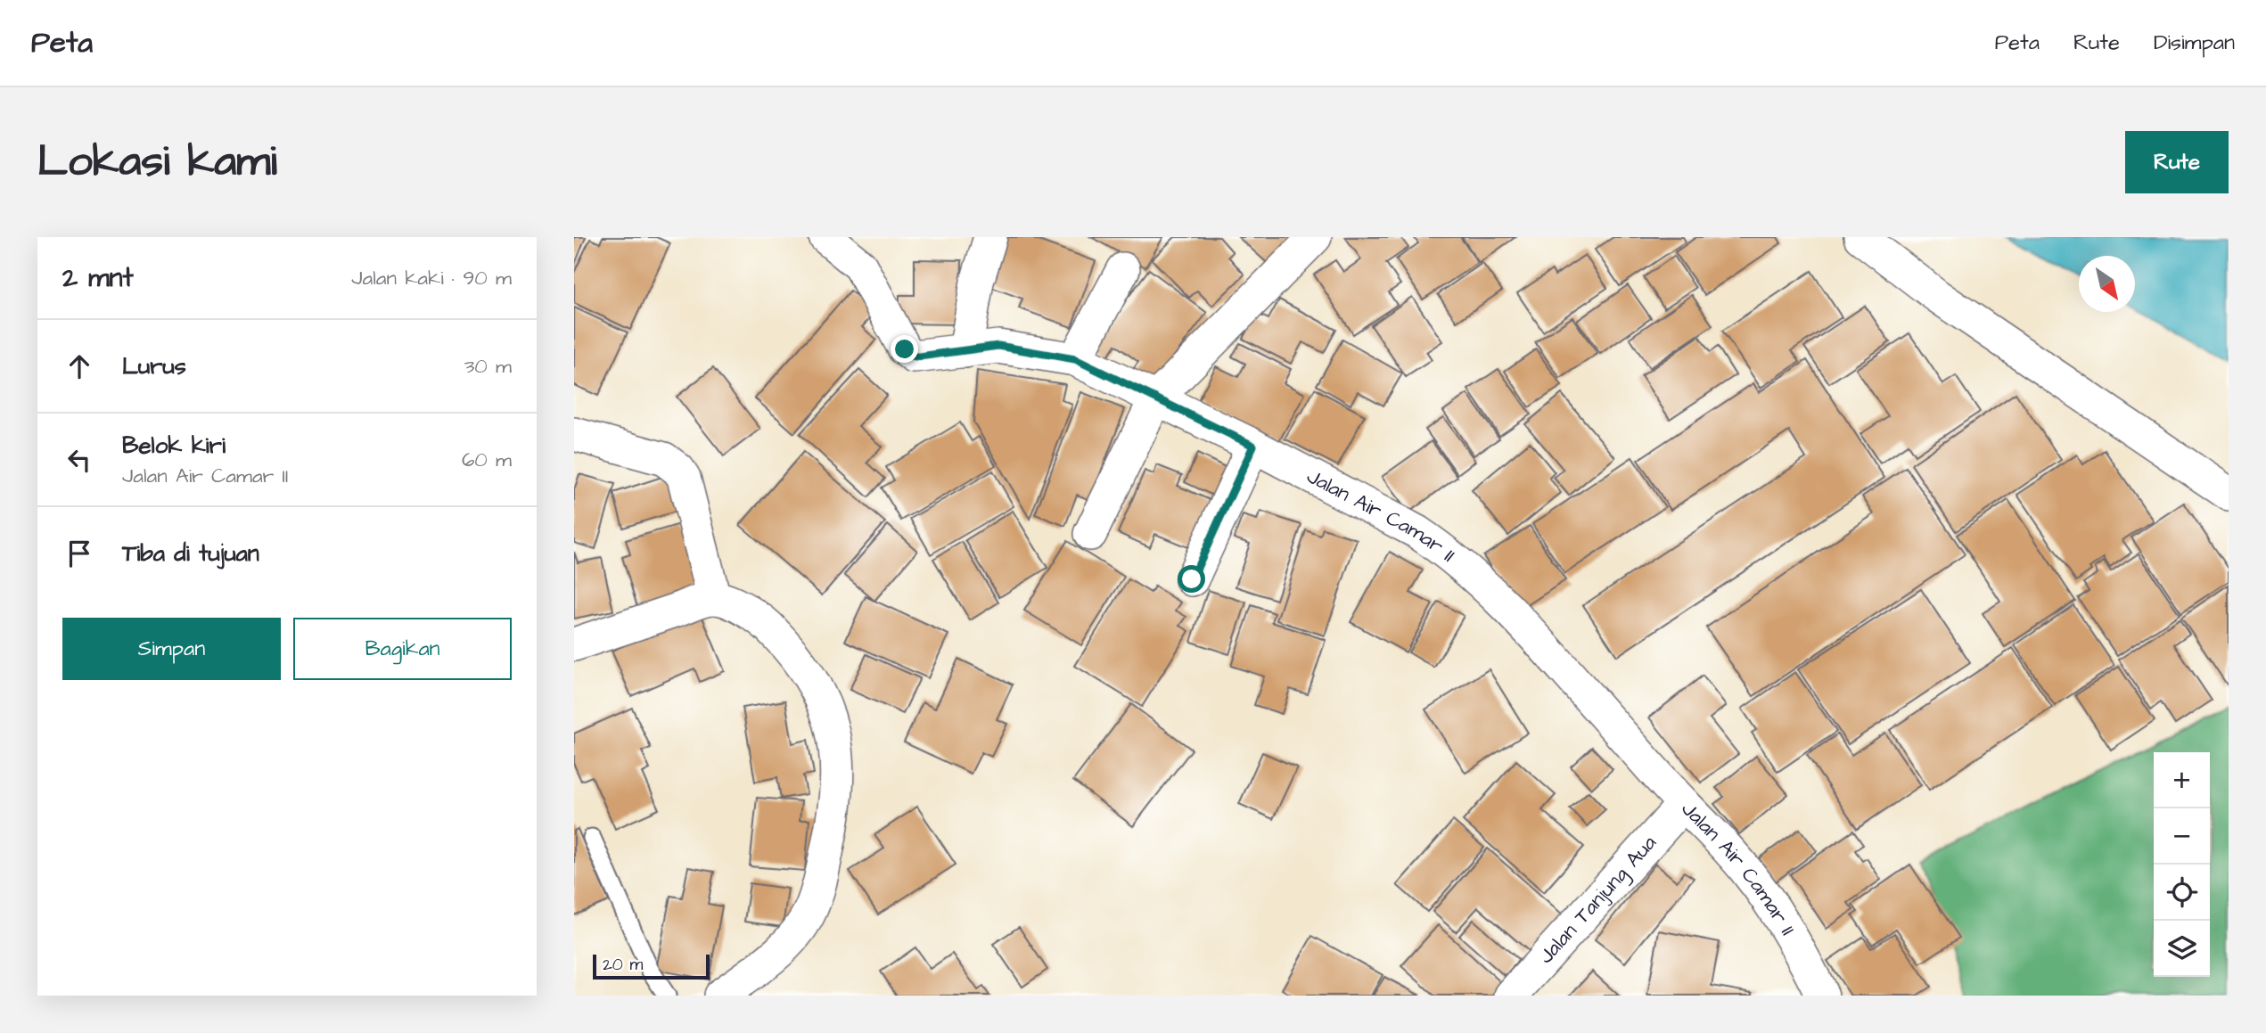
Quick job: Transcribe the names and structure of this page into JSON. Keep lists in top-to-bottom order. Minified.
{"streets":{"street":["Jalan Air Camar II","Jalan Tanjung Aua"]},"crossings":[["Jalan Air Camar II","Jalan Tanjung Aua"]],"scale_bar":"20 m","north":"bottom right","page":{"header":"Peta","nav":["Peta","Rute","Disimpan"],"buttons":["Rute",["Simpan","Bagikan"]],"title":"Lokasi kami","heading":["2 mnt","Jalan kaki · 90 m"],"list":[["Lurus","30 m"],["Belok kiri","Jalan Air Camar II","60 m"],"Tiba di tujuan"],"map_buttons":["+","−"],"scale":"20 m"}}
